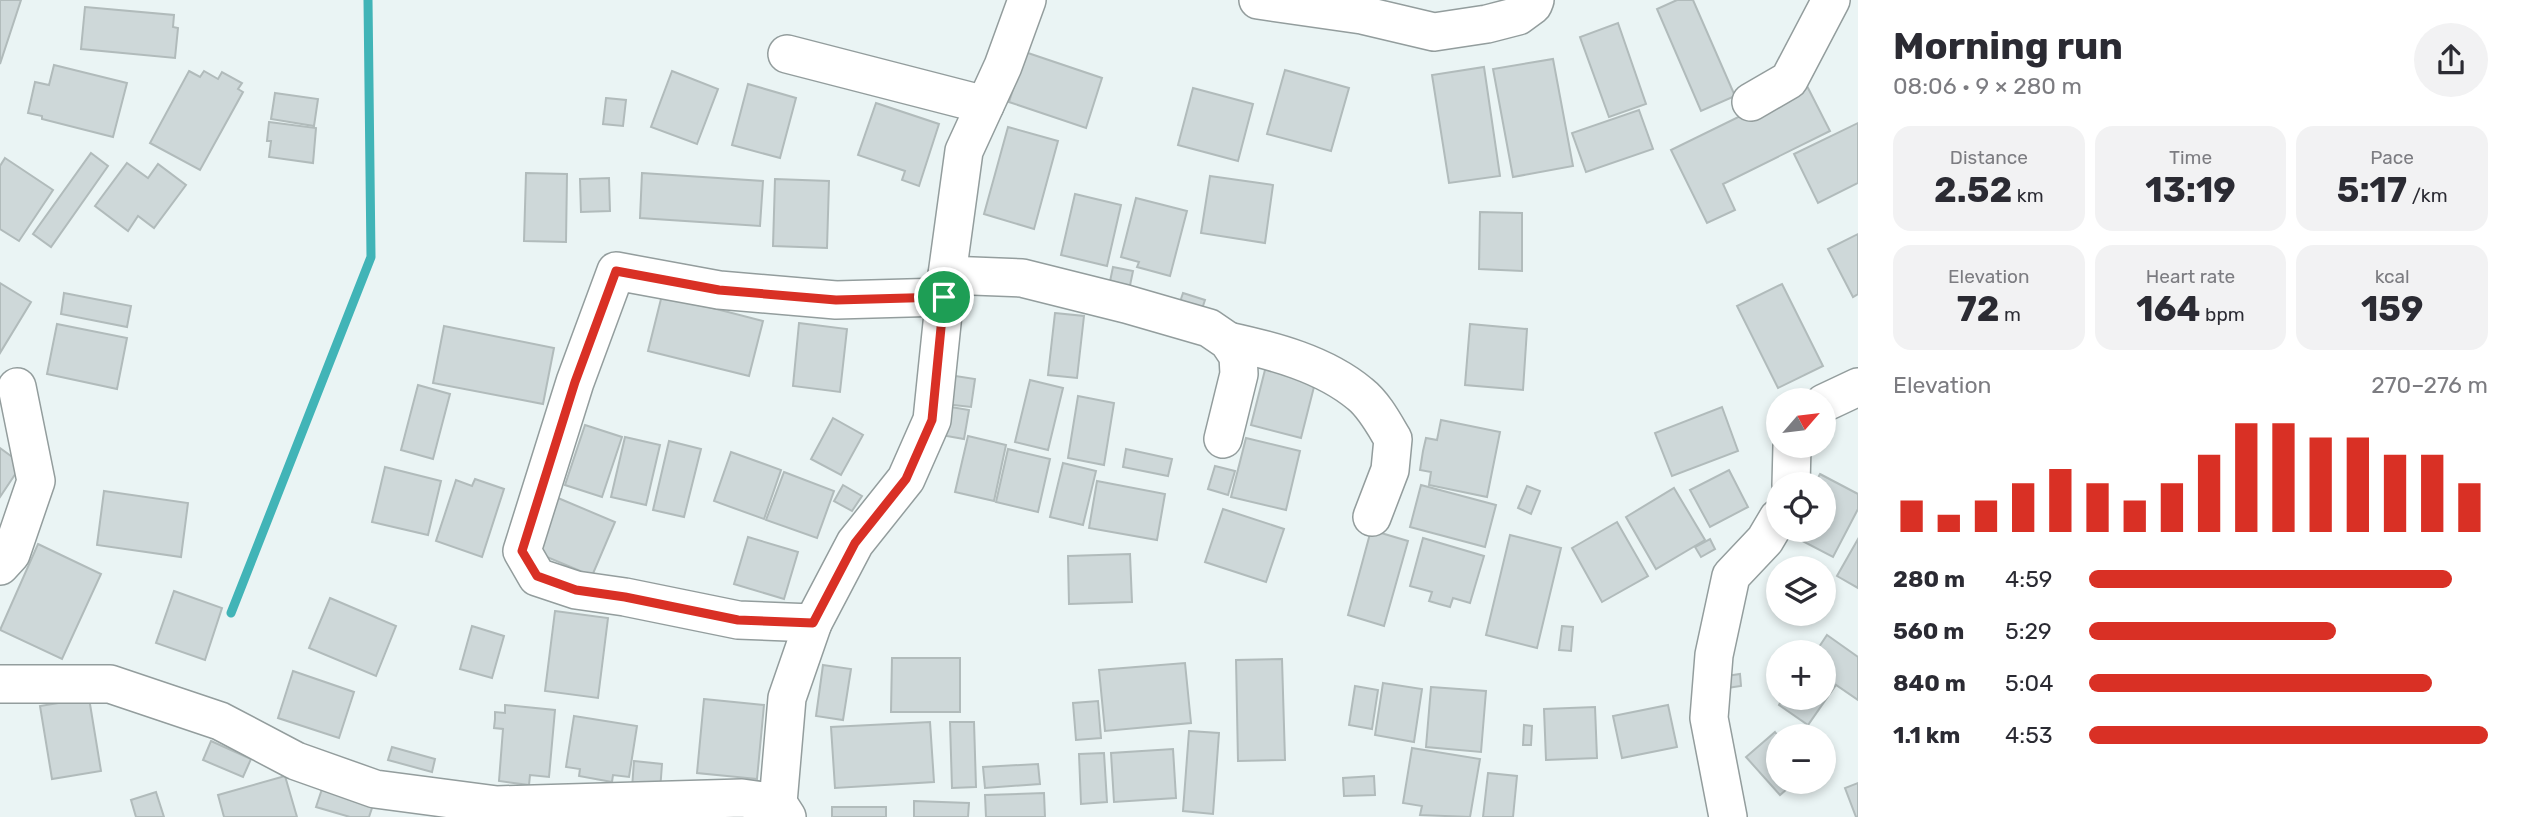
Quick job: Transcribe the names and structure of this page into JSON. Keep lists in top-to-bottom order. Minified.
{"north":"top right","page":{"heading":["Morning run","08:06 · 9 × 280 m"],"stats":[["Distance","2.52 km"],["Time","13:19"],["Pace","5:17 /km"],["Elevation","72 m"],["Heart rate","164 bpm"],["kcal","159"]],"chart":["Elevation","270–276 m"],"map_buttons":["+","−"],"list":[{"name":"280 m","note":"4:59"},{"name":"560 m","note":"5:29"},{"name":"840 m","note":"5:04"},{"name":"1.1 km","note":"4:53"}]}}
